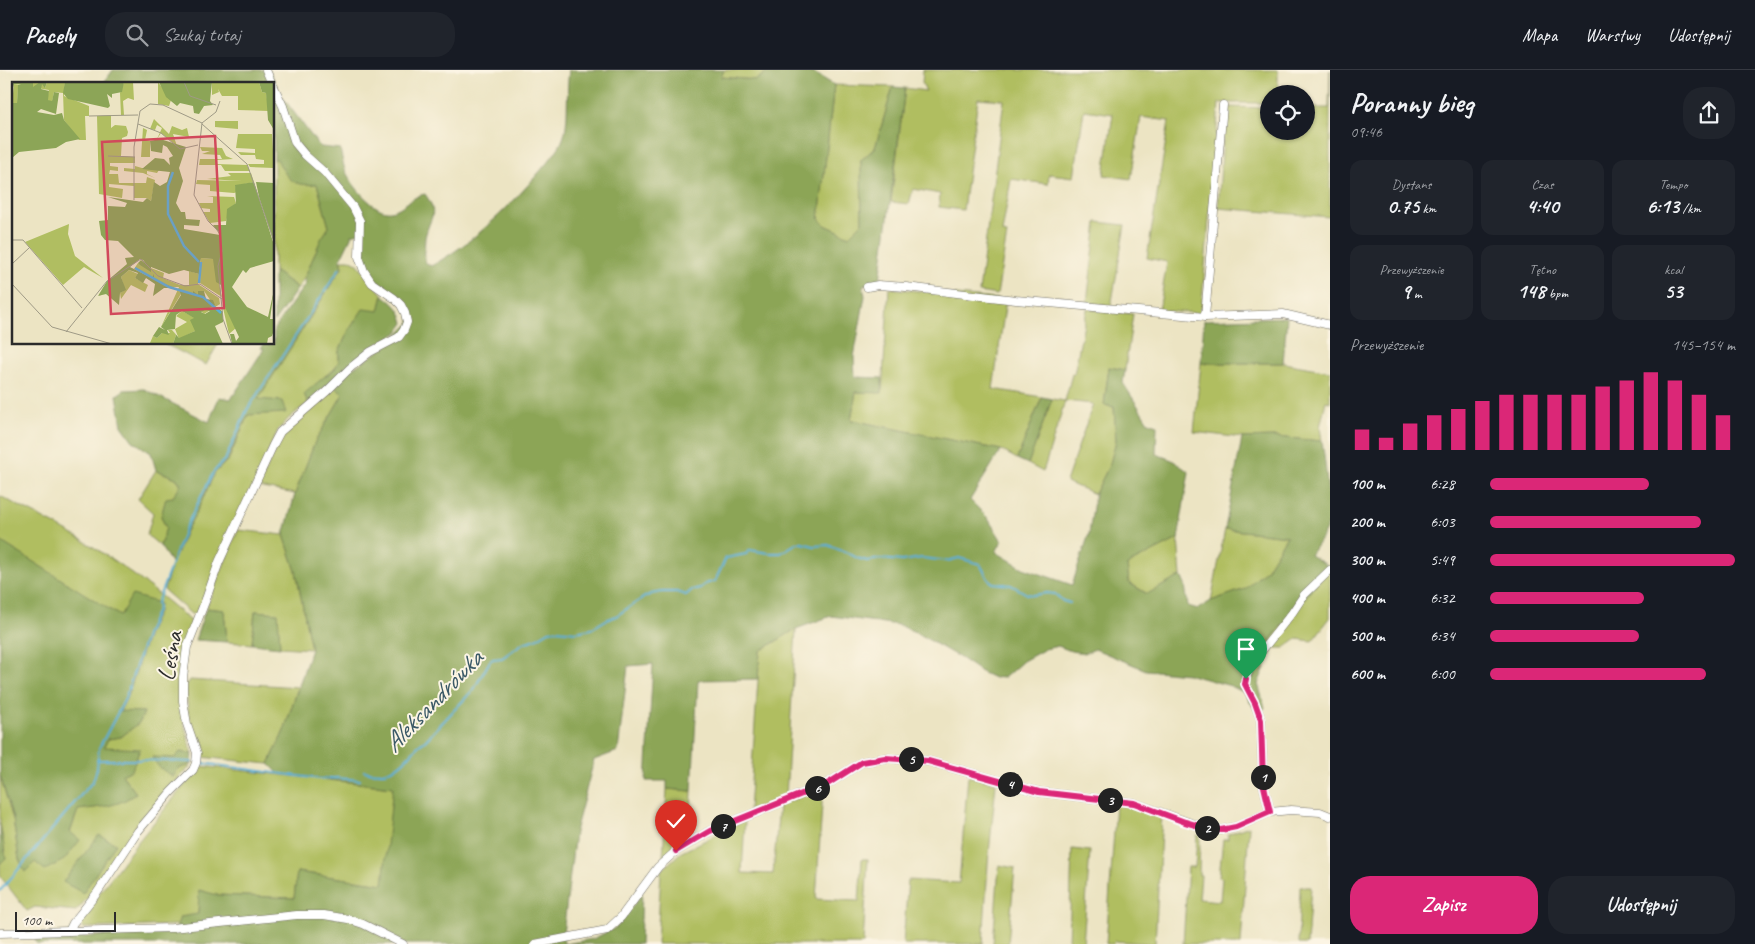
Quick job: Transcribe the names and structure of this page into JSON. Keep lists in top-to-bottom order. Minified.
{"streets":{"street":["Leśna"]},"water":["Aleksandrówka"],"scale_bar":"100 m","page":{"header":"Pacely","search":"Szukaj tutaj","nav":["Mapa","Warstwy","Udostępnij"],"heading":["Poranny bieg","09:46"],"stats":[["Dystans","0.75 km"],["Czas","4:40"],["Tempo","6:13 /km"],["Przewyższenie","9 m"],["Tętno","148 bpm"],["kcal","53"]],"chart":["Przewyższenie","145–154 m"],"list":[{"name":"100 m","note":"6:28"},{"name":"200 m","note":"6:03"},{"name":"300 m","note":"5:49"},{"name":"400 m","note":"6:32"},{"name":"500 m","note":"6:34"},{"name":"600 m","note":"6:00"}],"pins":["5","1","4","6","3","7","2"],"buttons":["Zapisz","Udostępnij"],"scale":"100 m"}}
